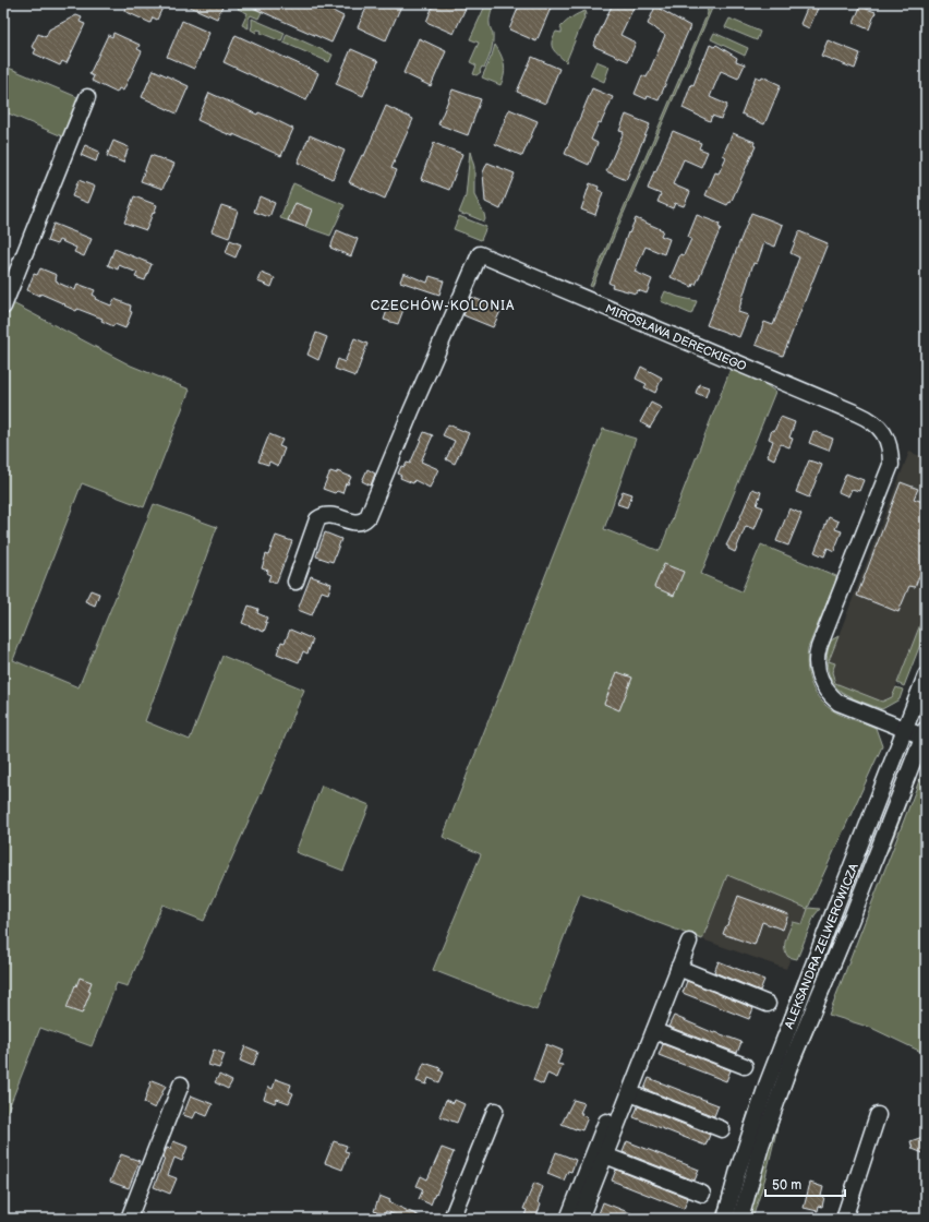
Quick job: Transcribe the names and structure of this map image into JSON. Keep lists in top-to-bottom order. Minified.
{"streets":{"street":["MIROSŁAWA DERECKIEGO","ALEKSANDRA ZELWEROWICZA"]},"crossings":[["MIROSŁAWA DERECKIEGO","ALEKSANDRA ZELWEROWICZA"]],"districts":["CZECHÓW-KOLONIA"],"scale_bar":"50 m"}
